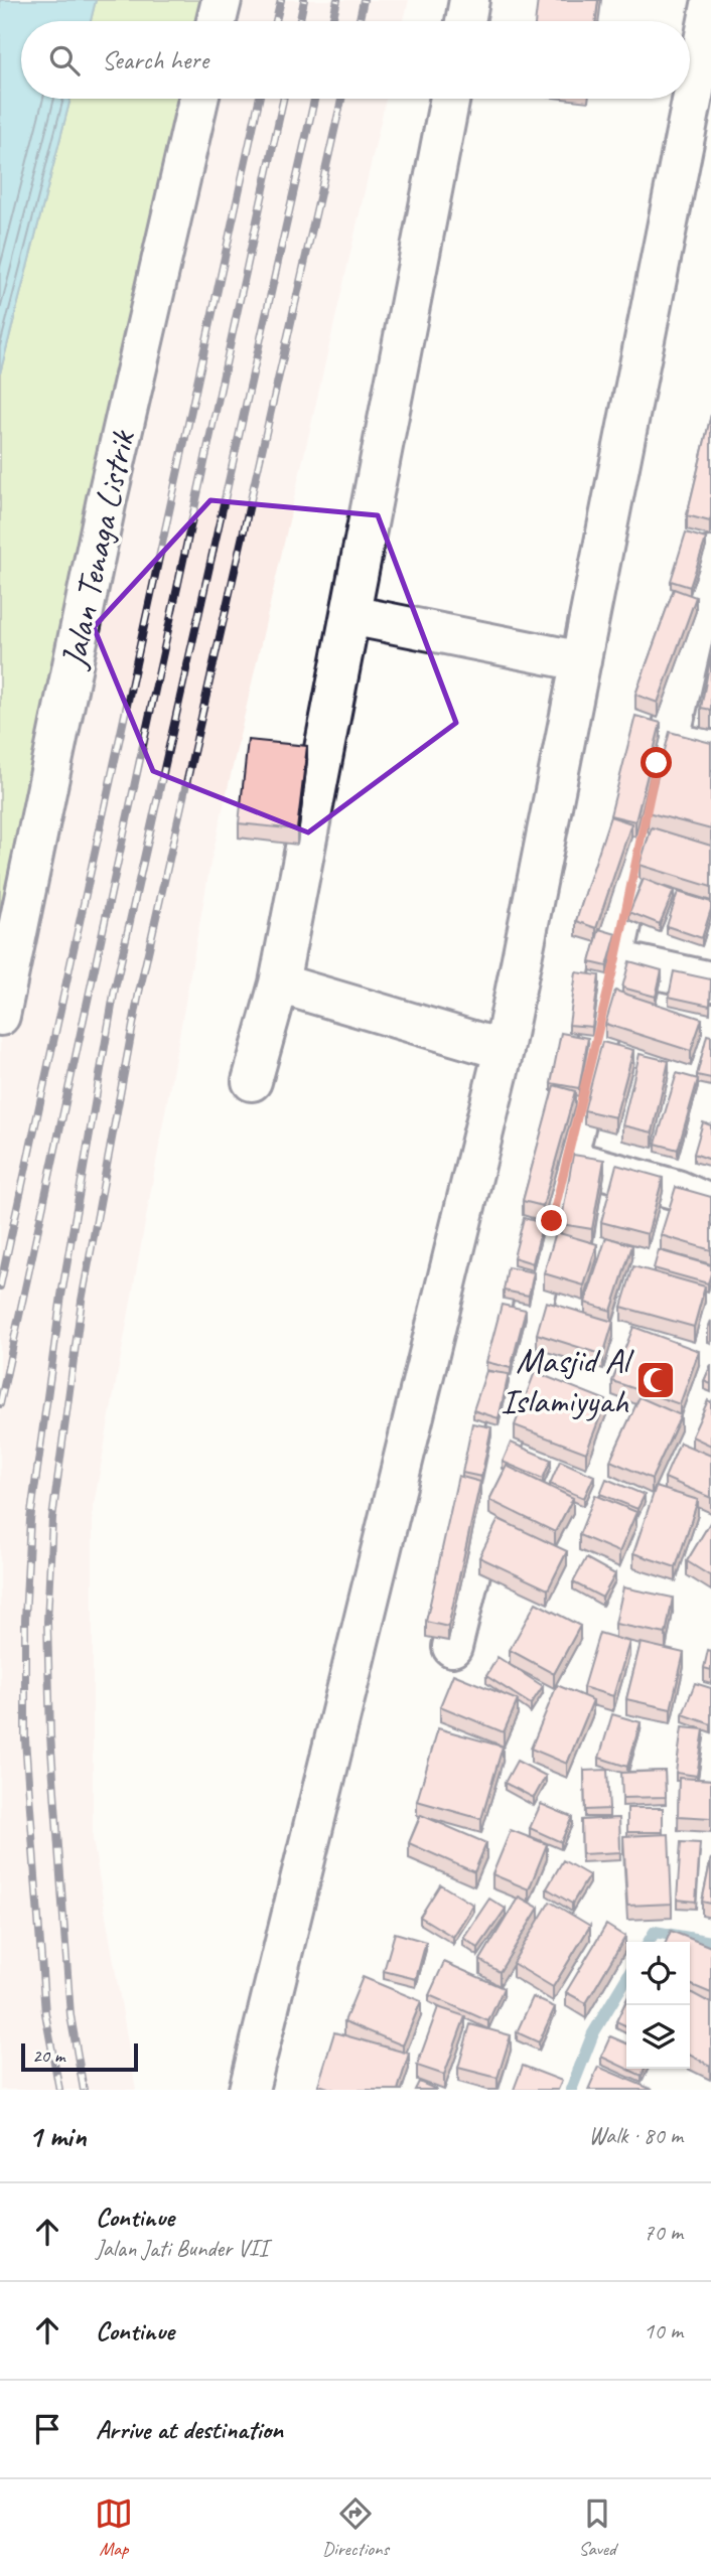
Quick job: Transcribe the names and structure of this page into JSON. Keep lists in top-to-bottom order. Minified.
{"streets":{"street":["Jalan Tenaga Listrik"]},"places":{"mosque":["Masjid Al Islamiyyah"]},"scale_bar":"20 m","page":{"search":"Search here","scale":"20 m","heading":["1 min","Walk · 80 m"],"list":[["Continue","Jalan Jati Bunder VII","70 m"],["Continue","10 m"],"Arrive at destination"],"nav":["Map","Directions","Saved"]}}
